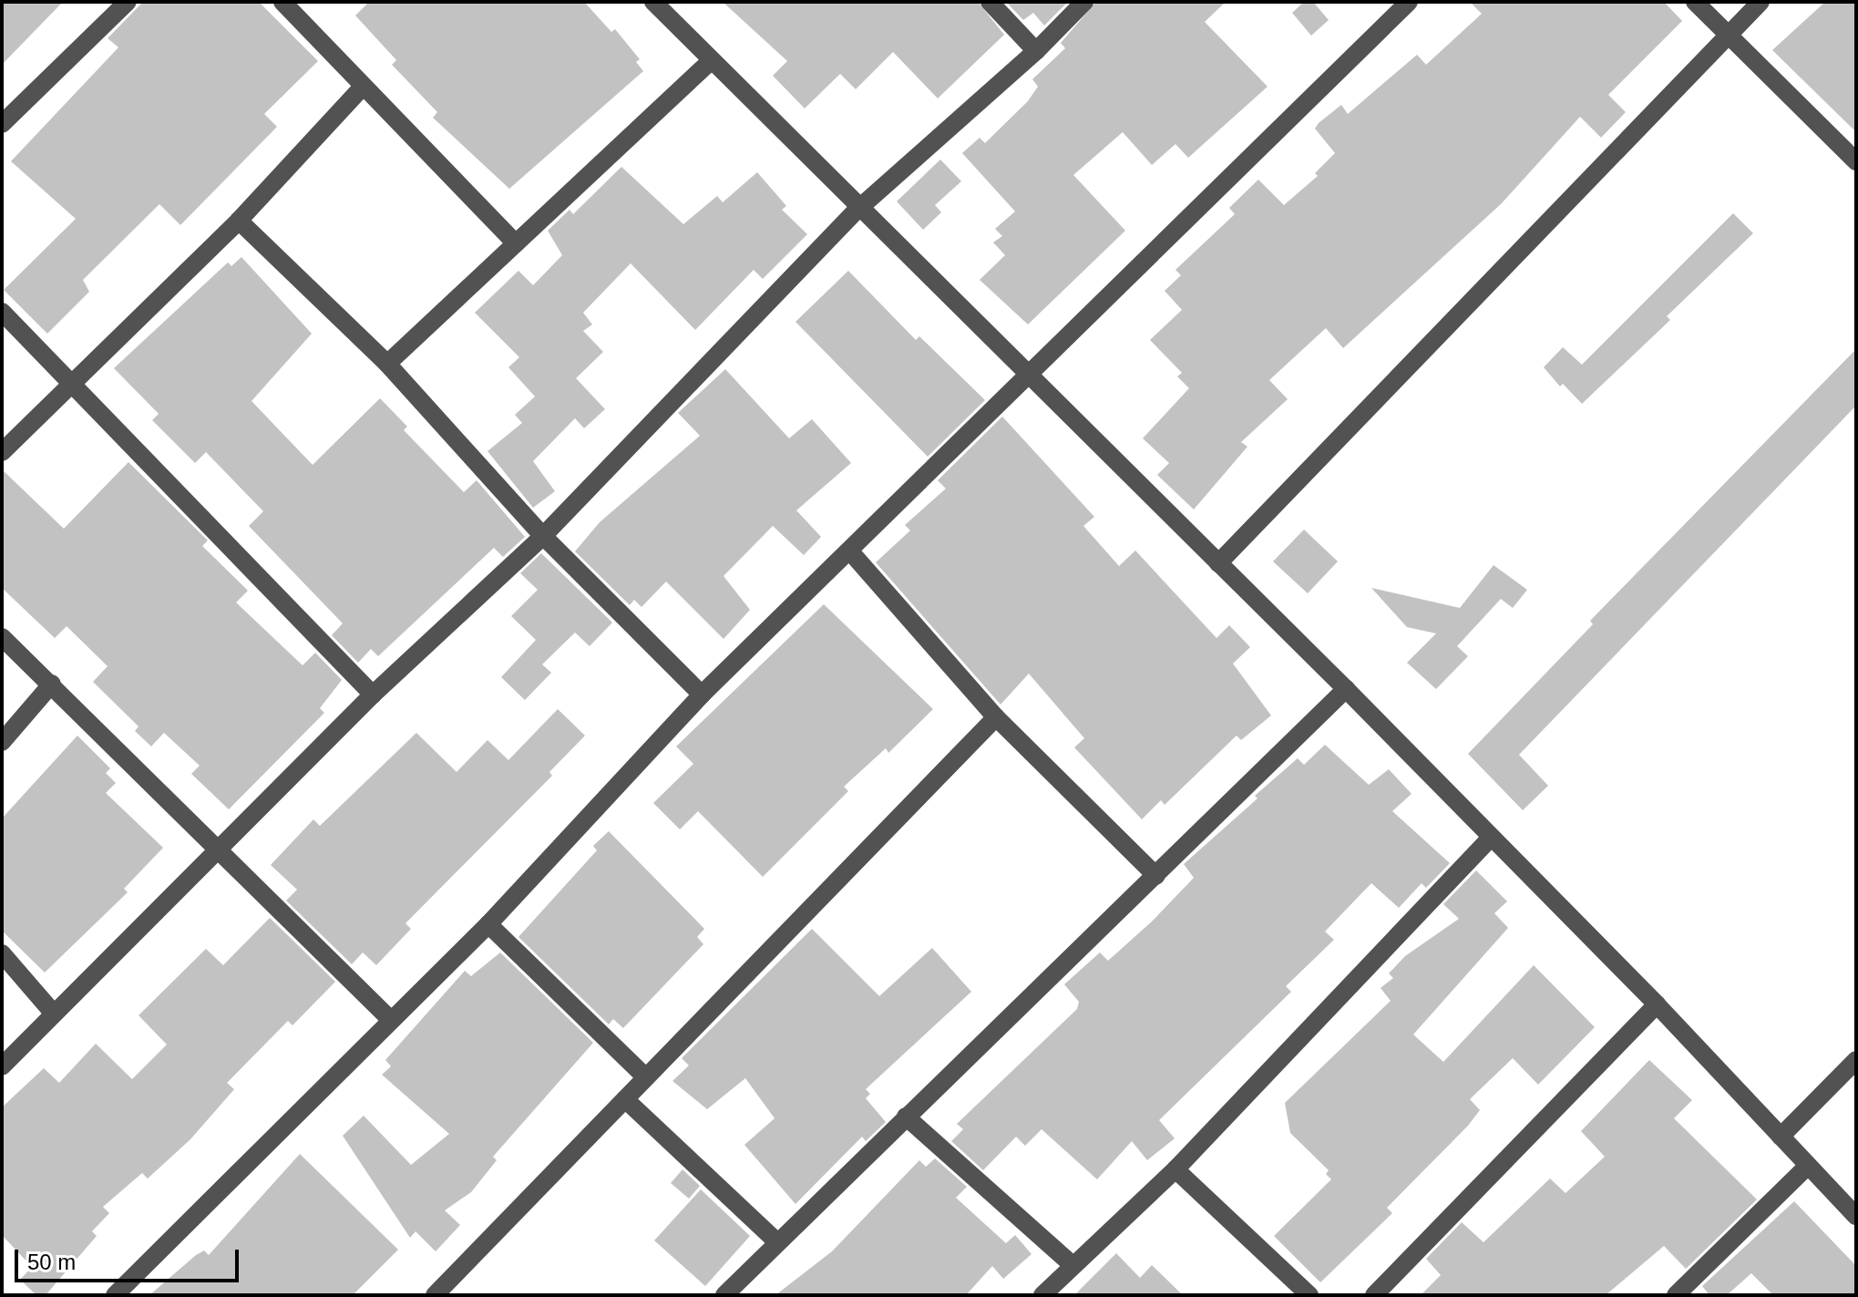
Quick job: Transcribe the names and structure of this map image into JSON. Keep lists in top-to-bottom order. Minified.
{"scale_bar":"50 m"}
